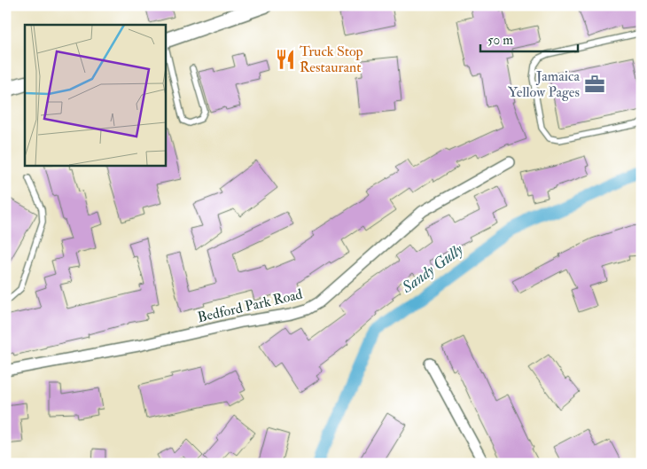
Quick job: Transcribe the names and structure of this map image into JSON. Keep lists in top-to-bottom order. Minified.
{"streets":{"street":["Bedford Park Road"]},"water":["Sandy Gully"],"places":{"restaurant":["Truck Stop Restaurant"],"office":["Jamaica Yellow Pages"]},"scale_bar":"50 m"}
